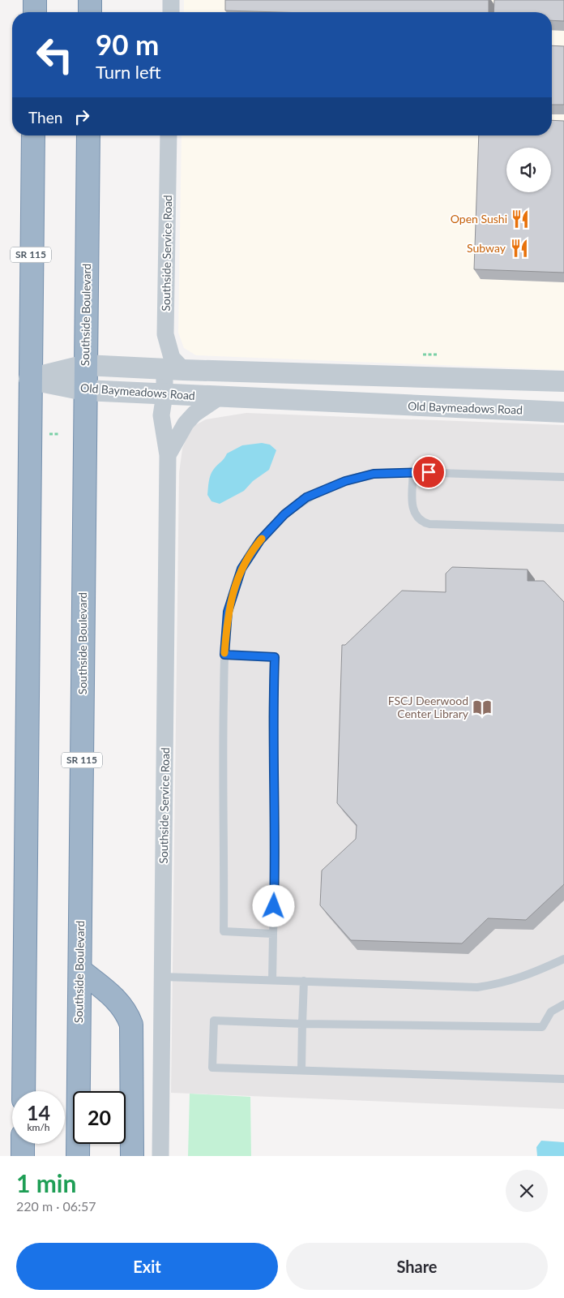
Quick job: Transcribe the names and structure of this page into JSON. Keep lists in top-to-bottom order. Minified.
{"streets":{"highway":["SR 115","Southside Boulevard"],"street":["Southside Service Road","Old Baymeadows Road"]},"crossings":[["Southside Service Road","Old Baymeadows Road"],["SR 115","Old Baymeadows Road"],["Southside Boulevard","Old Baymeadows Road"]],"places":{"restaurant":["Open Sushi","Subway"],"library":["FSCJ Deerwood Center Library"]},"page":{"turn":["90 m","Turn left"],"then":"Then","speed":"14 km/h","limit":"20","heading":["1 min","220 m · 06:57"],"buttons":["Exit","Share"]}}
